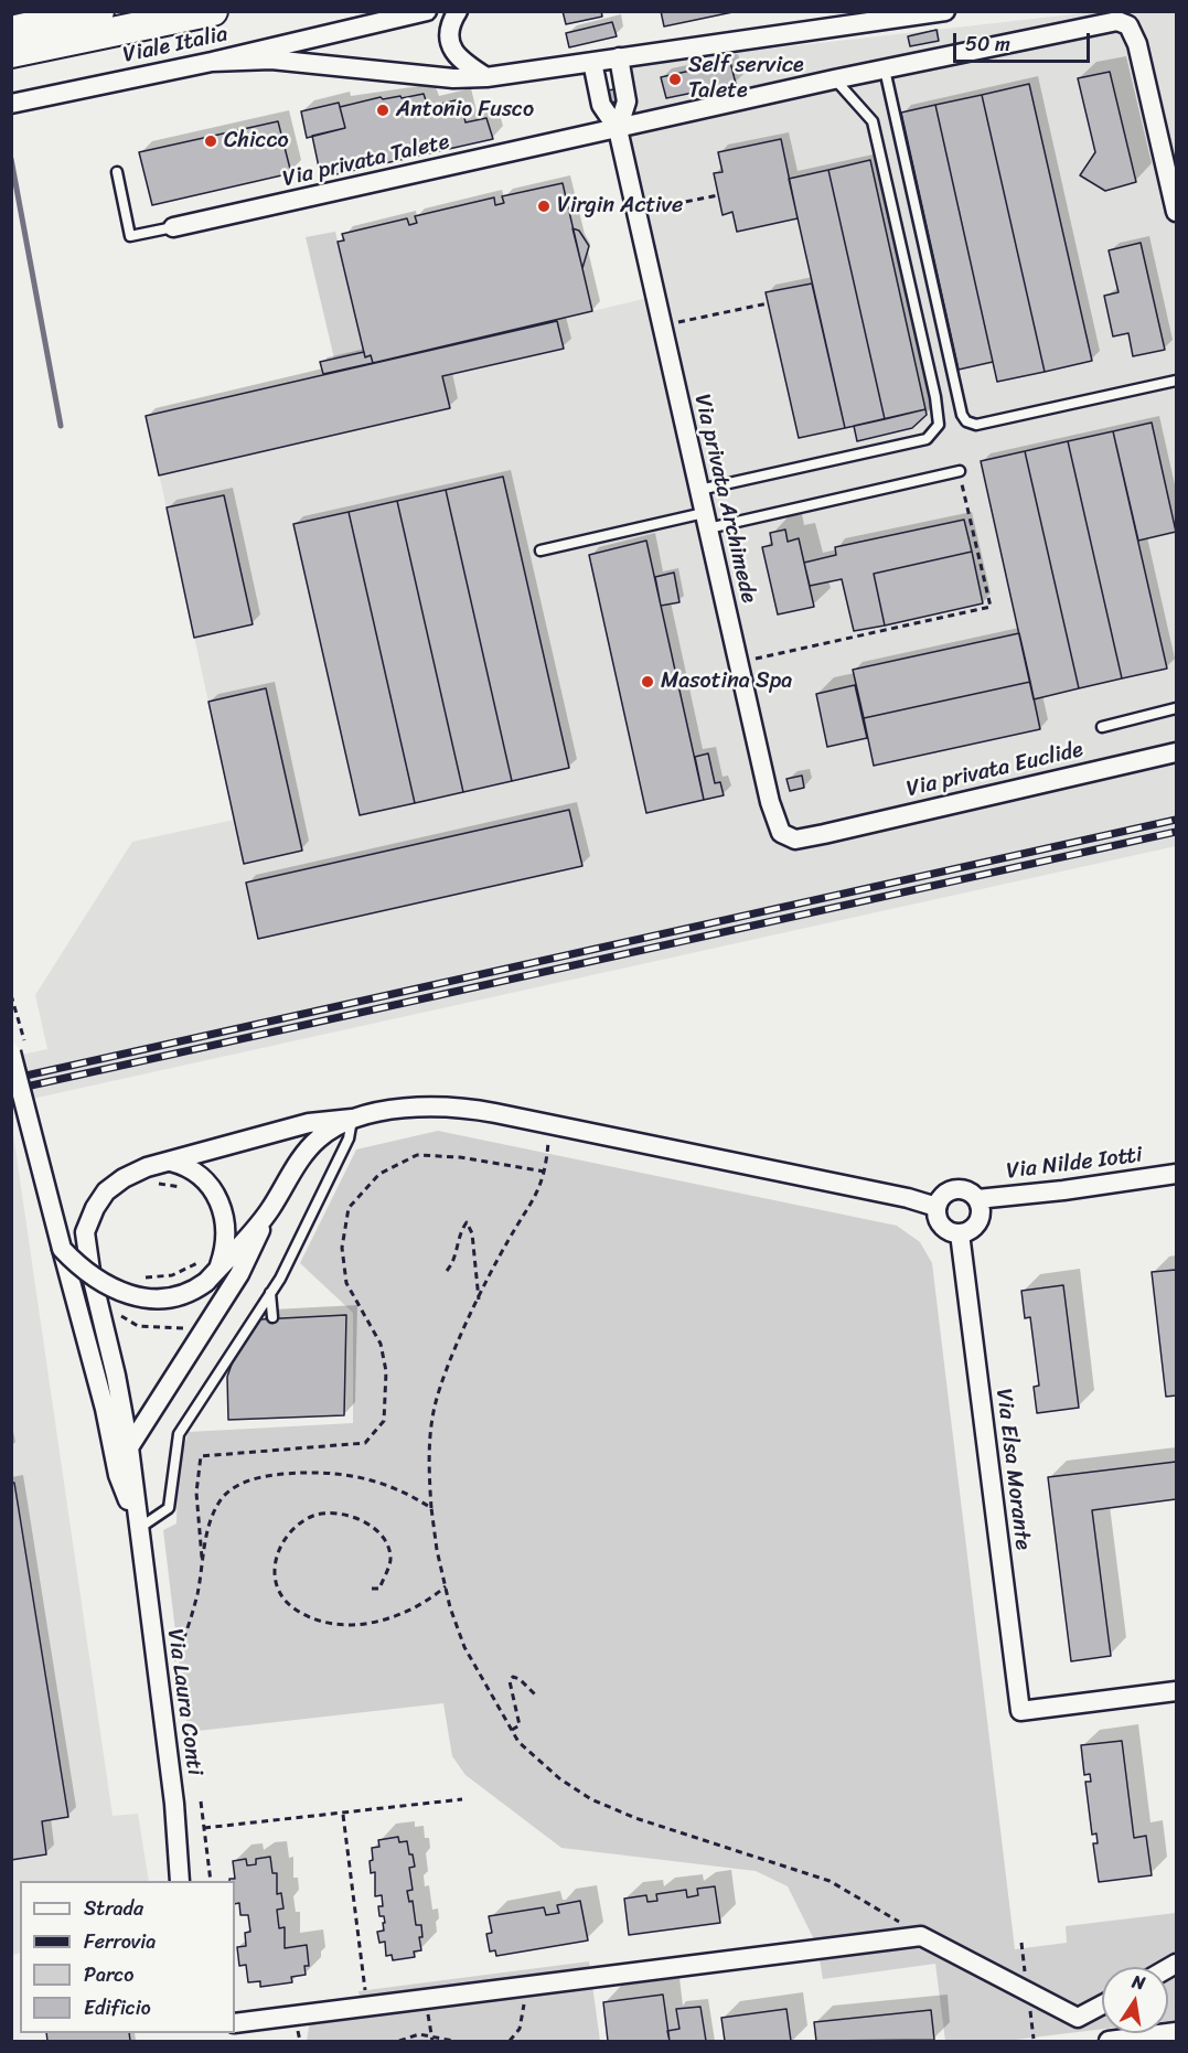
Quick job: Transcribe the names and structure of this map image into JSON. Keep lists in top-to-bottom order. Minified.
{"streets":{"street":["Viale Italia","Via privata Talete","Via privata Archimede","Via privata Euclide","Via Nilde Iotti","Via Elsa Morante","Via Laura Conti"]},"crossings":[["Via privata Talete","Via privata Archimede"],["Via privata Archimede","Via privata Euclide"],["Via Nilde Iotti","Via Elsa Morante"]],"places":["Self service Talete","Antonio Fusco","Chicco","Virgin Active","Masotina Spa"],"legend":["Strada","Ferrovia","Parco","Edificio"],"scale_bar":"50 m","north":"top"}
